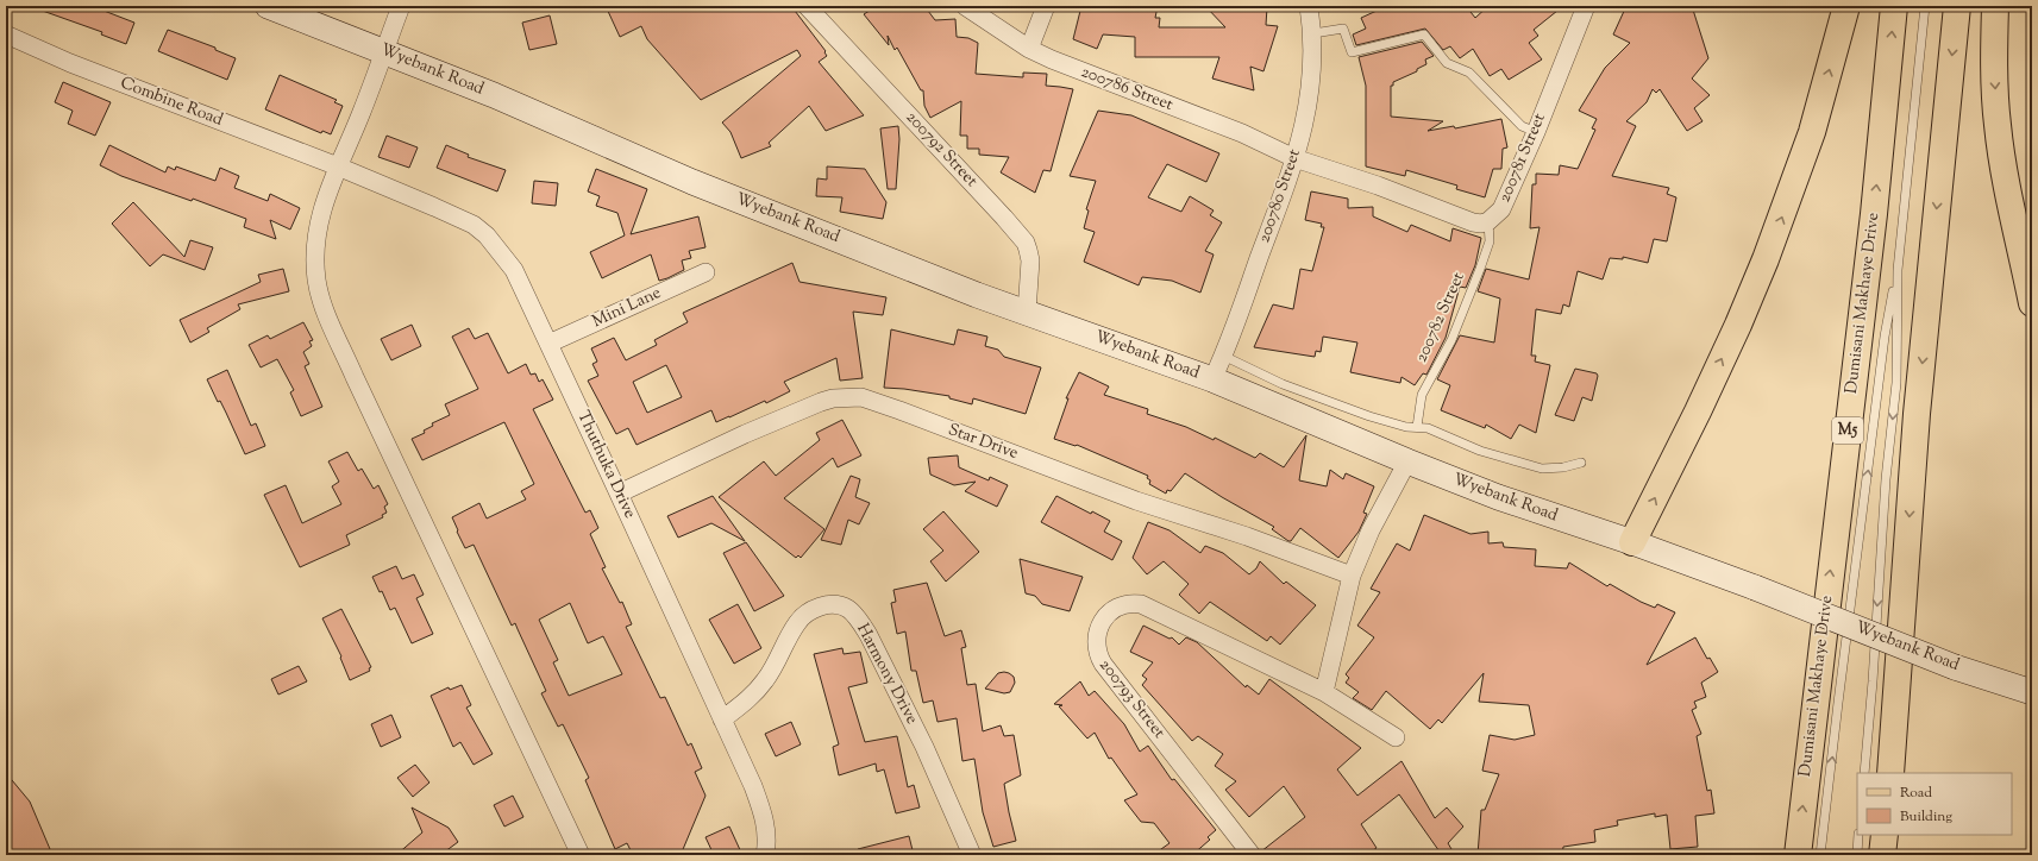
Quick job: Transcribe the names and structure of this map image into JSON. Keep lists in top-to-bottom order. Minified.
{"streets":{"main road":["Dumisani Makhaye Drive","M5"],"street":["Wyebank Road","200786 Street","Combine Road","200792 Street","200781 Street","200780 Street","Mini Lane","Star Drive","Thuthuka Drive","Harmony Drive","200793 Street"],"lane":["200782 Street"]},"crossings":[["Wyebank Road","200792 Street"],["Wyebank Road","200780 Street"],["200786 Street","200781 Street"],["200786 Street","200780 Street"],["Combine Road","Thuthuka Drive"],["200781 Street","200780 Street"],["200781 Street","200782 Street"],["Mini Lane","Thuthuka Drive"],["Star Drive","Thuthuka Drive"],["Thuthuka Drive","Harmony Drive"]],"legend":["Road","Building"]}
